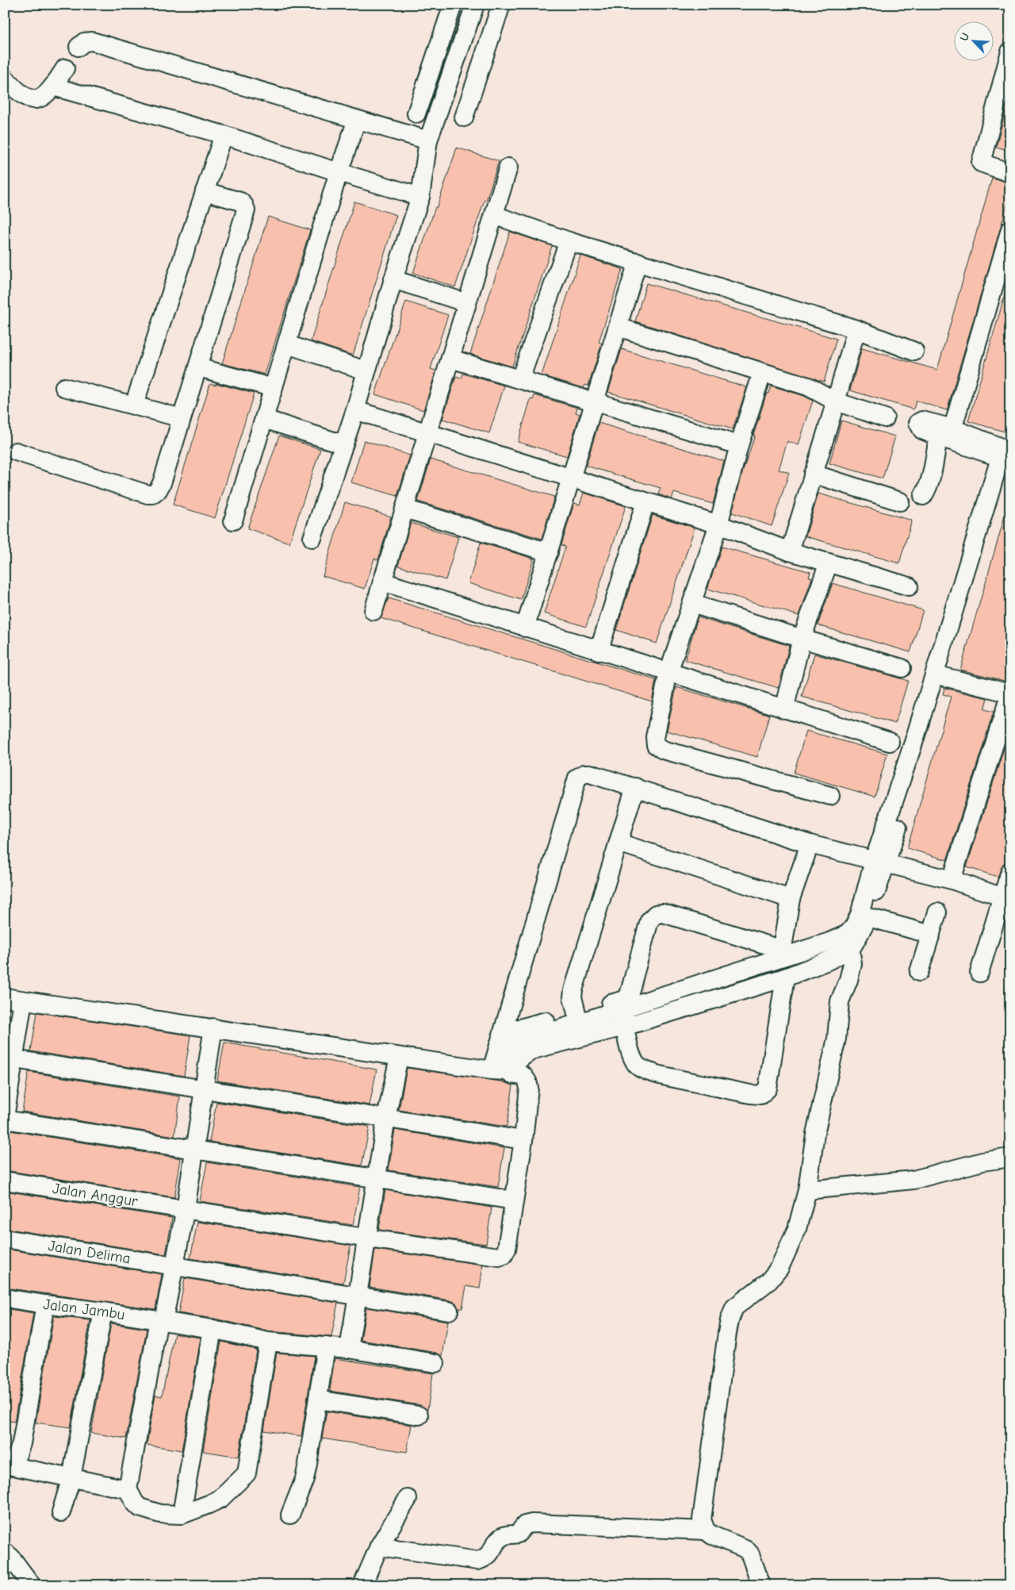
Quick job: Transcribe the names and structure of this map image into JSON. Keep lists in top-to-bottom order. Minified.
{"streets":{"street":["Jalan Anggur","Jalan Delima","Jalan Jambu"]},"north":"top left"}
